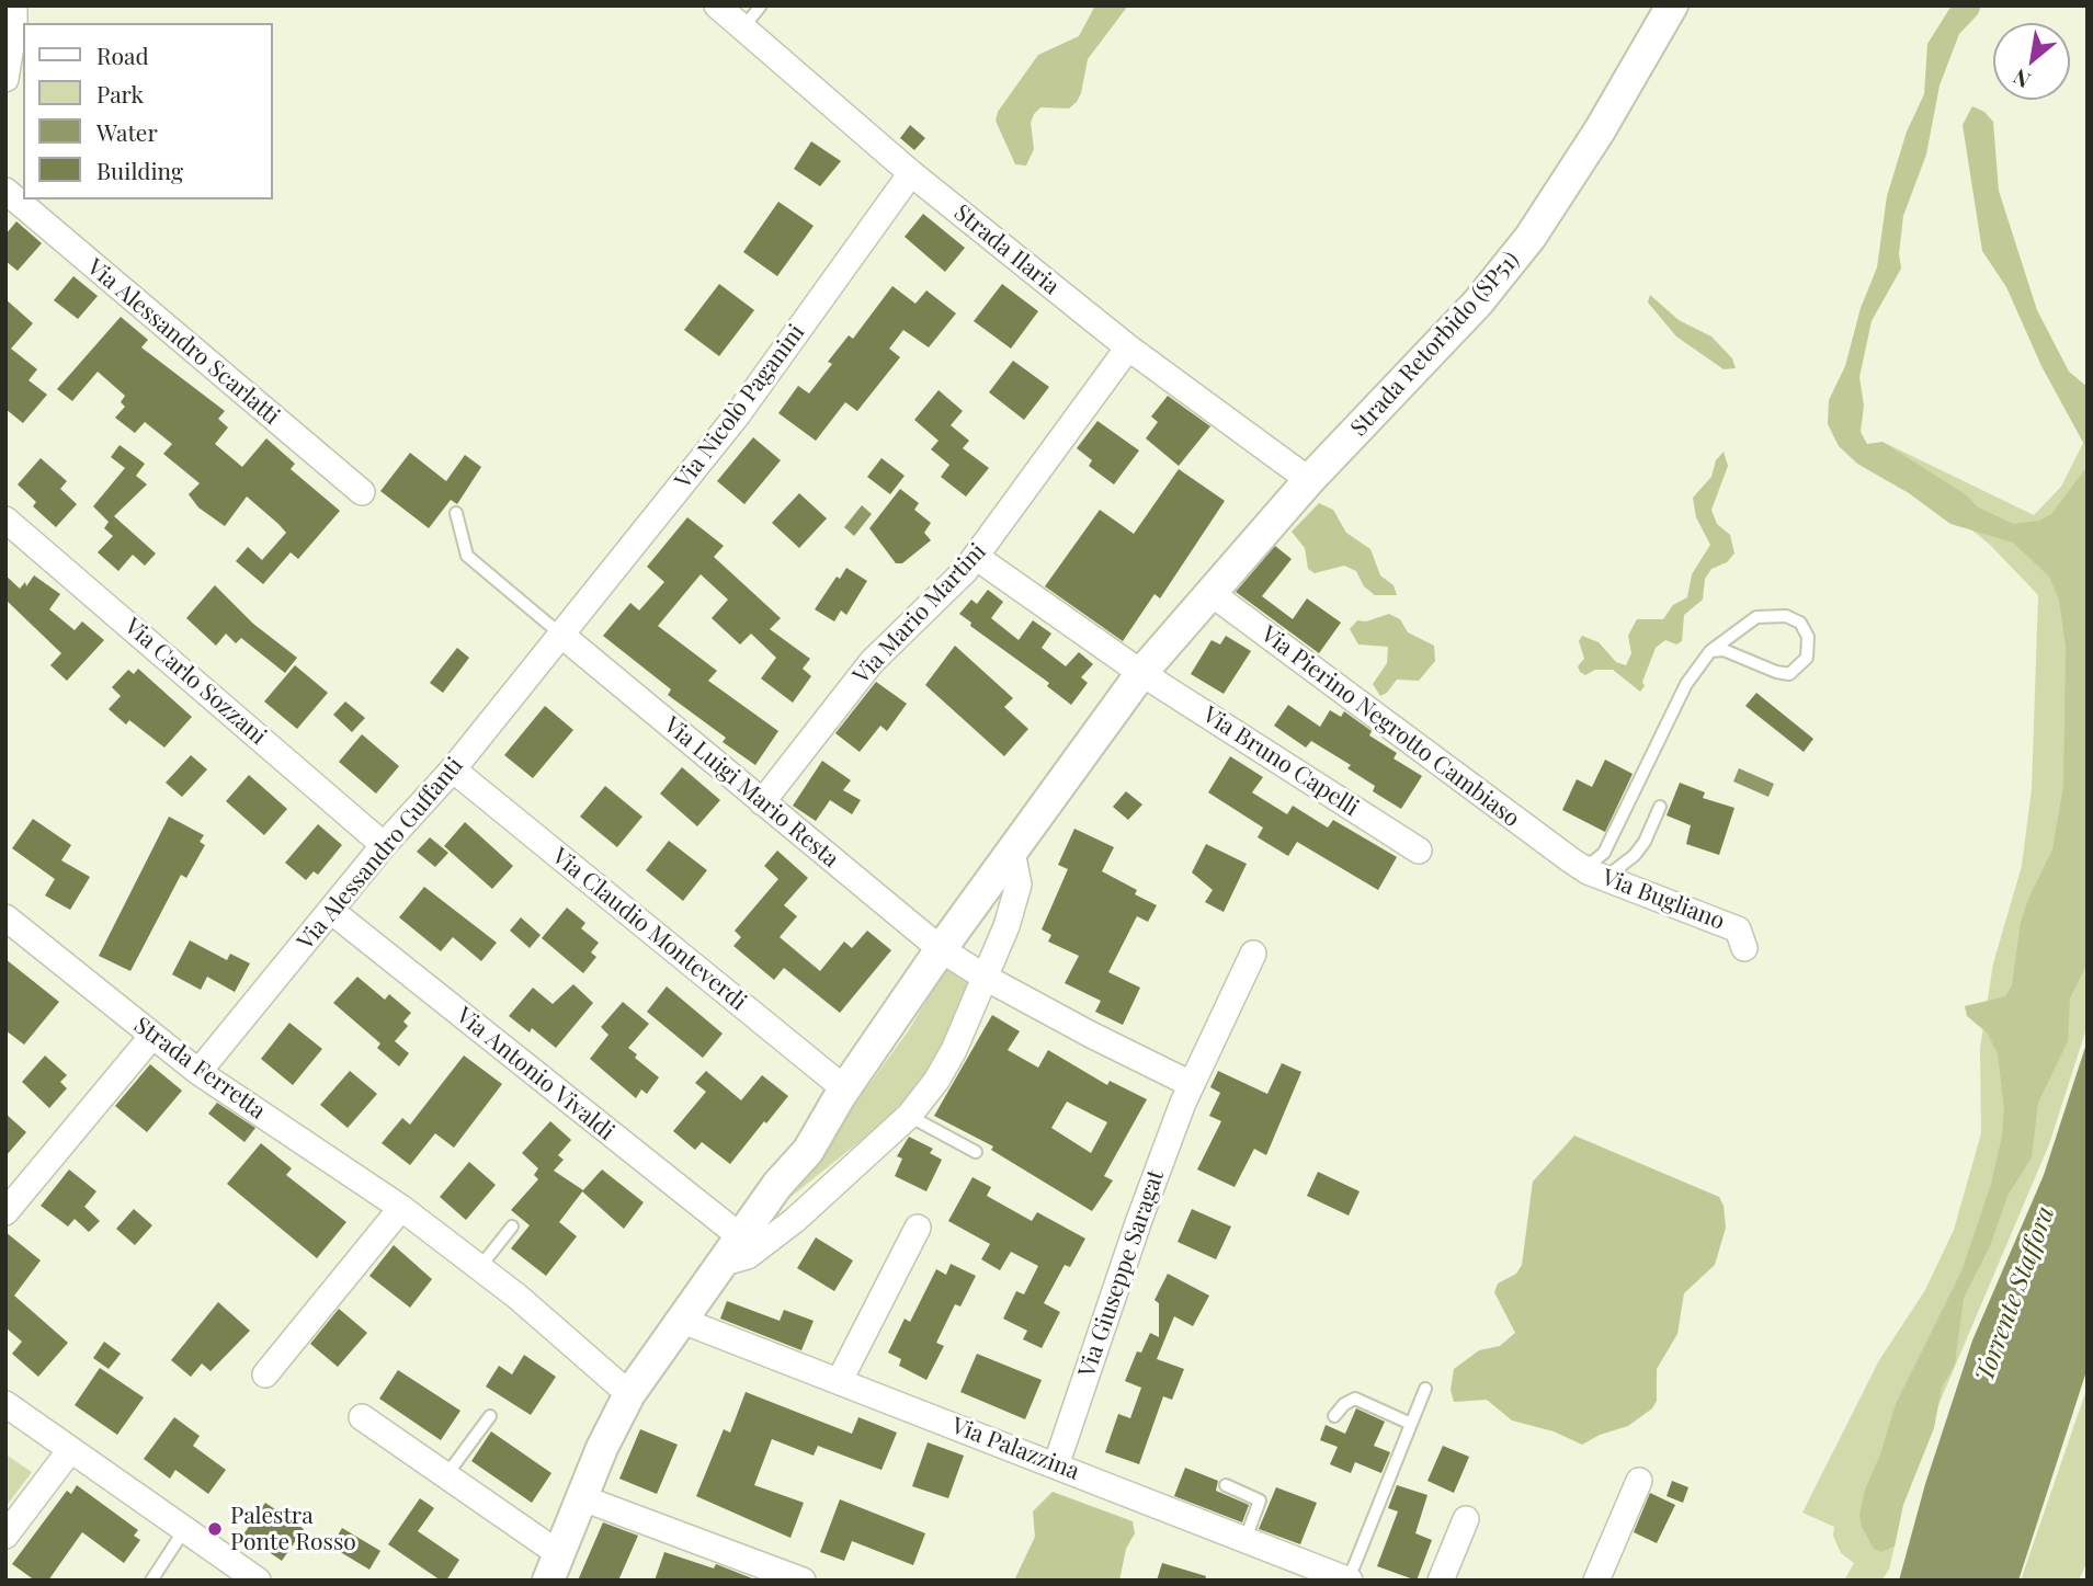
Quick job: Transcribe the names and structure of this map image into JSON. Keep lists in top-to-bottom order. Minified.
{"streets":{"street":["Strada Ilaria","Via Alessandro Scarlatti","Strada Retorbido (SP51)","Via Nicolò Paganini","Via Mario Martini","Via Carlo Sozzani","Via Pierino Negrotto Cambiaso","Via Bruno Capelli","Via Luigi Mario Resta","Via Alessandro Guffanti","Via Bugliano","Via Claudio Monteverdi","Strada Ferretta","Via Antonio Vivaldi","Via Giuseppe Saragat","Via Palazzina"]},"crossings":[["Strada Ilaria","Strada Retorbido (SP51)"],["Strada Ilaria","Via Nicolò Paganini"],["Strada Ilaria","Via Mario Martini"],["Via Nicolò Paganini","Via Luigi Mario Resta"],["Via Nicolò Paganini","Via Alessandro Guffanti"],["Via Mario Martini","Via Bruno Capelli"],["Via Mario Martini","Via Luigi Mario Resta"],["Via Carlo Sozzani","Via Alessandro Guffanti"],["Via Pierino Negrotto Cambiaso","Via Bugliano"],["Via Luigi Mario Resta","Via Alessandro Guffanti"],["Via Alessandro Guffanti","Via Claudio Monteverdi"],["Via Alessandro Guffanti","Strada Ferretta"],["Via Alessandro Guffanti","Via Antonio Vivaldi"],["Via Giuseppe Saragat","Via Palazzina"]],"water":["Torrente Staffora"],"places":["Palestra Ponte Rosso"],"legend":["Road","Park","Water","Building"],"north":"bottom left"}
